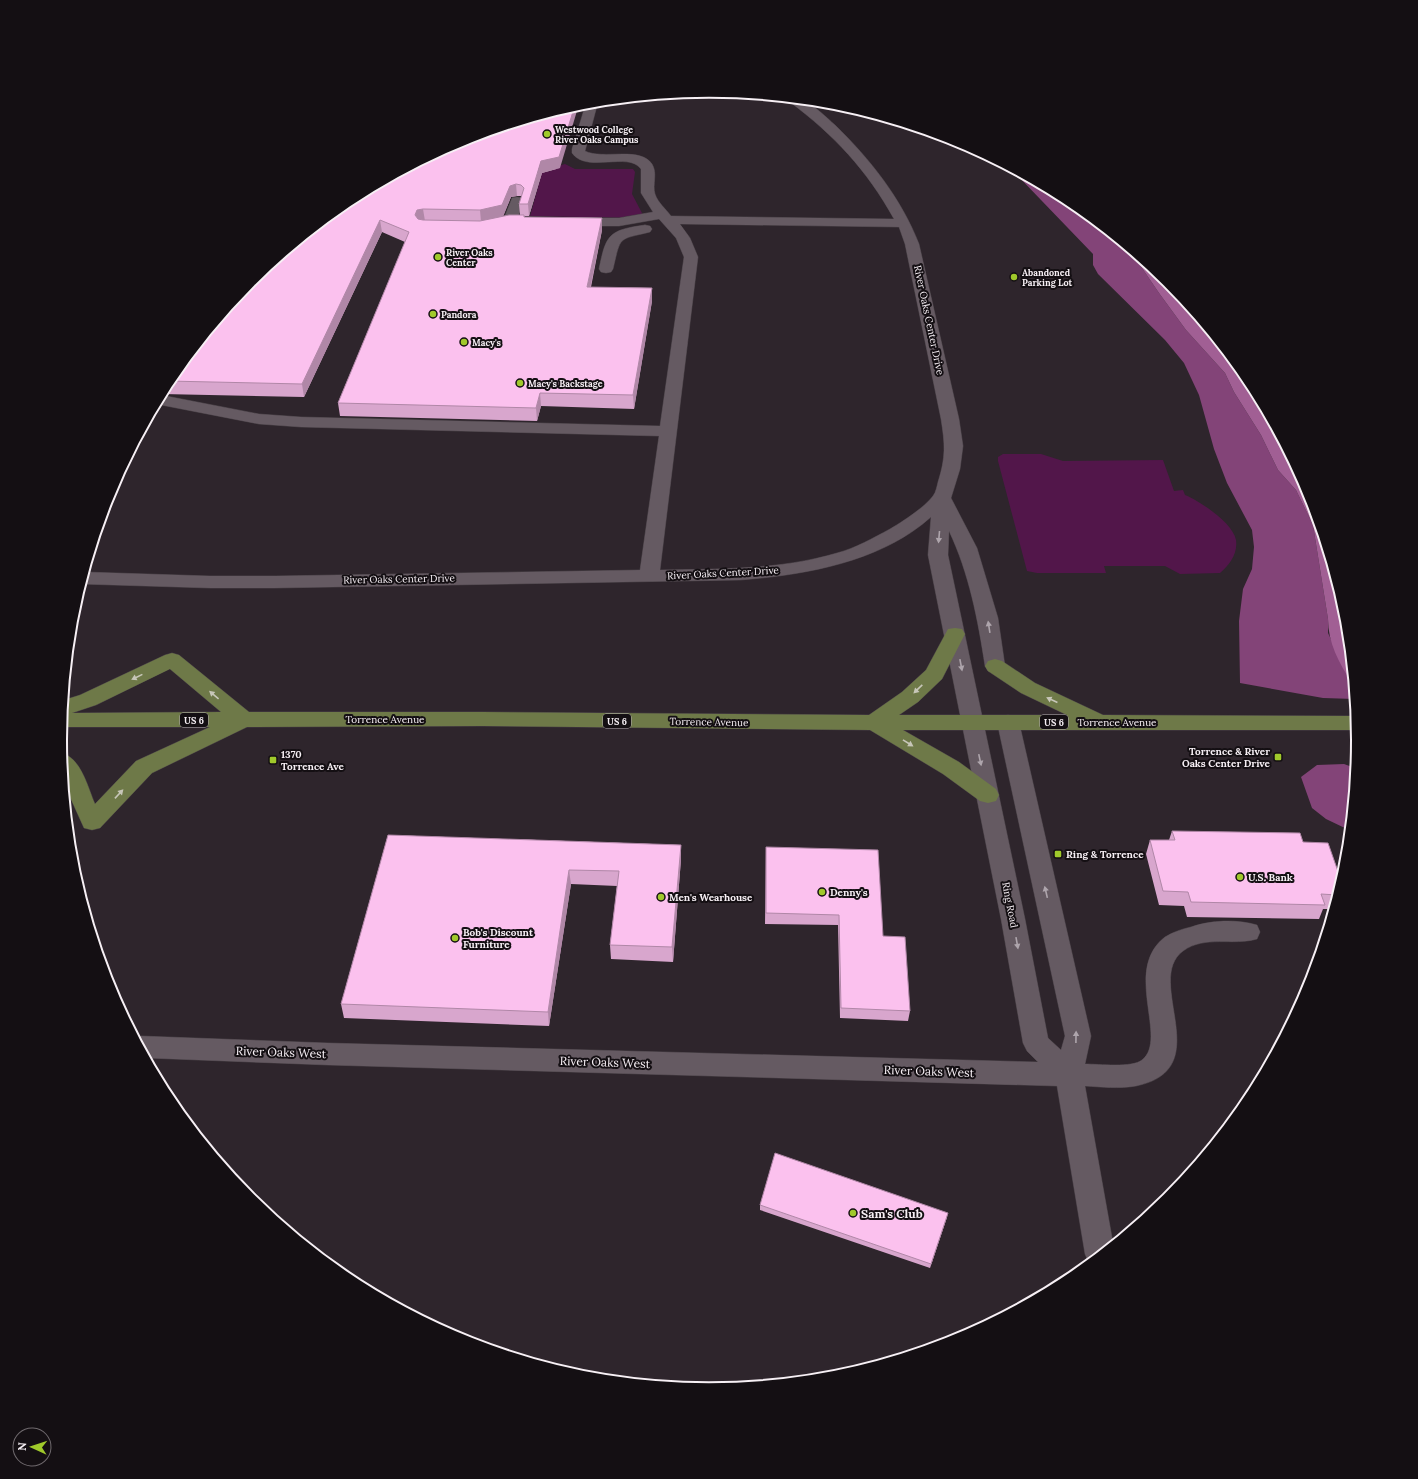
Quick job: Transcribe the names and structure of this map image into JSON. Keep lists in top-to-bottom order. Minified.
{"streets":{"main road":["Torrence Avenue","US 6"],"street":["River Oaks Center Drive","Ring Road","River Oaks West"]},"crossings":[["River Oaks Center Drive","Ring Road"],["Torrence Avenue","Ring Road"],["Ring Road","River Oaks West"]],"places":{"other":["Westwood College River Oaks Campus","River Oaks Center","Abandoned Parking Lot","Pandora","Macy's","Macy's Backstage","U.S. Bank","Denny's","Men's Wearhouse","Bob's Discount Furniture","Sam's Club"],"transit":["Torrence & River Oaks Center Drive","1370 Torrence Ave","Ring & Torrence"]},"north":"left"}
